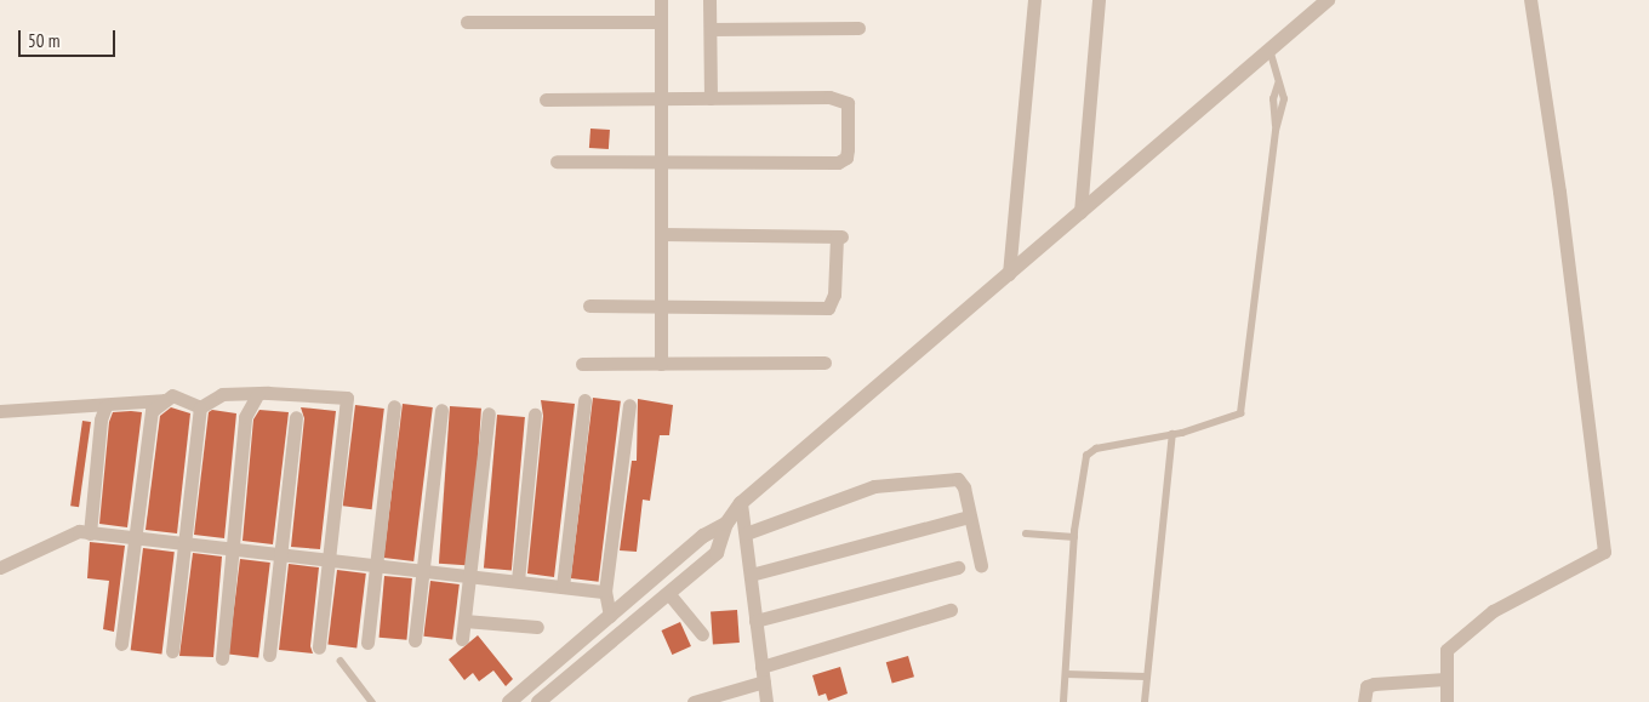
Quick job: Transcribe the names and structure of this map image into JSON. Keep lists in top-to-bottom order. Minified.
{"scale_bar":"50 m"}
